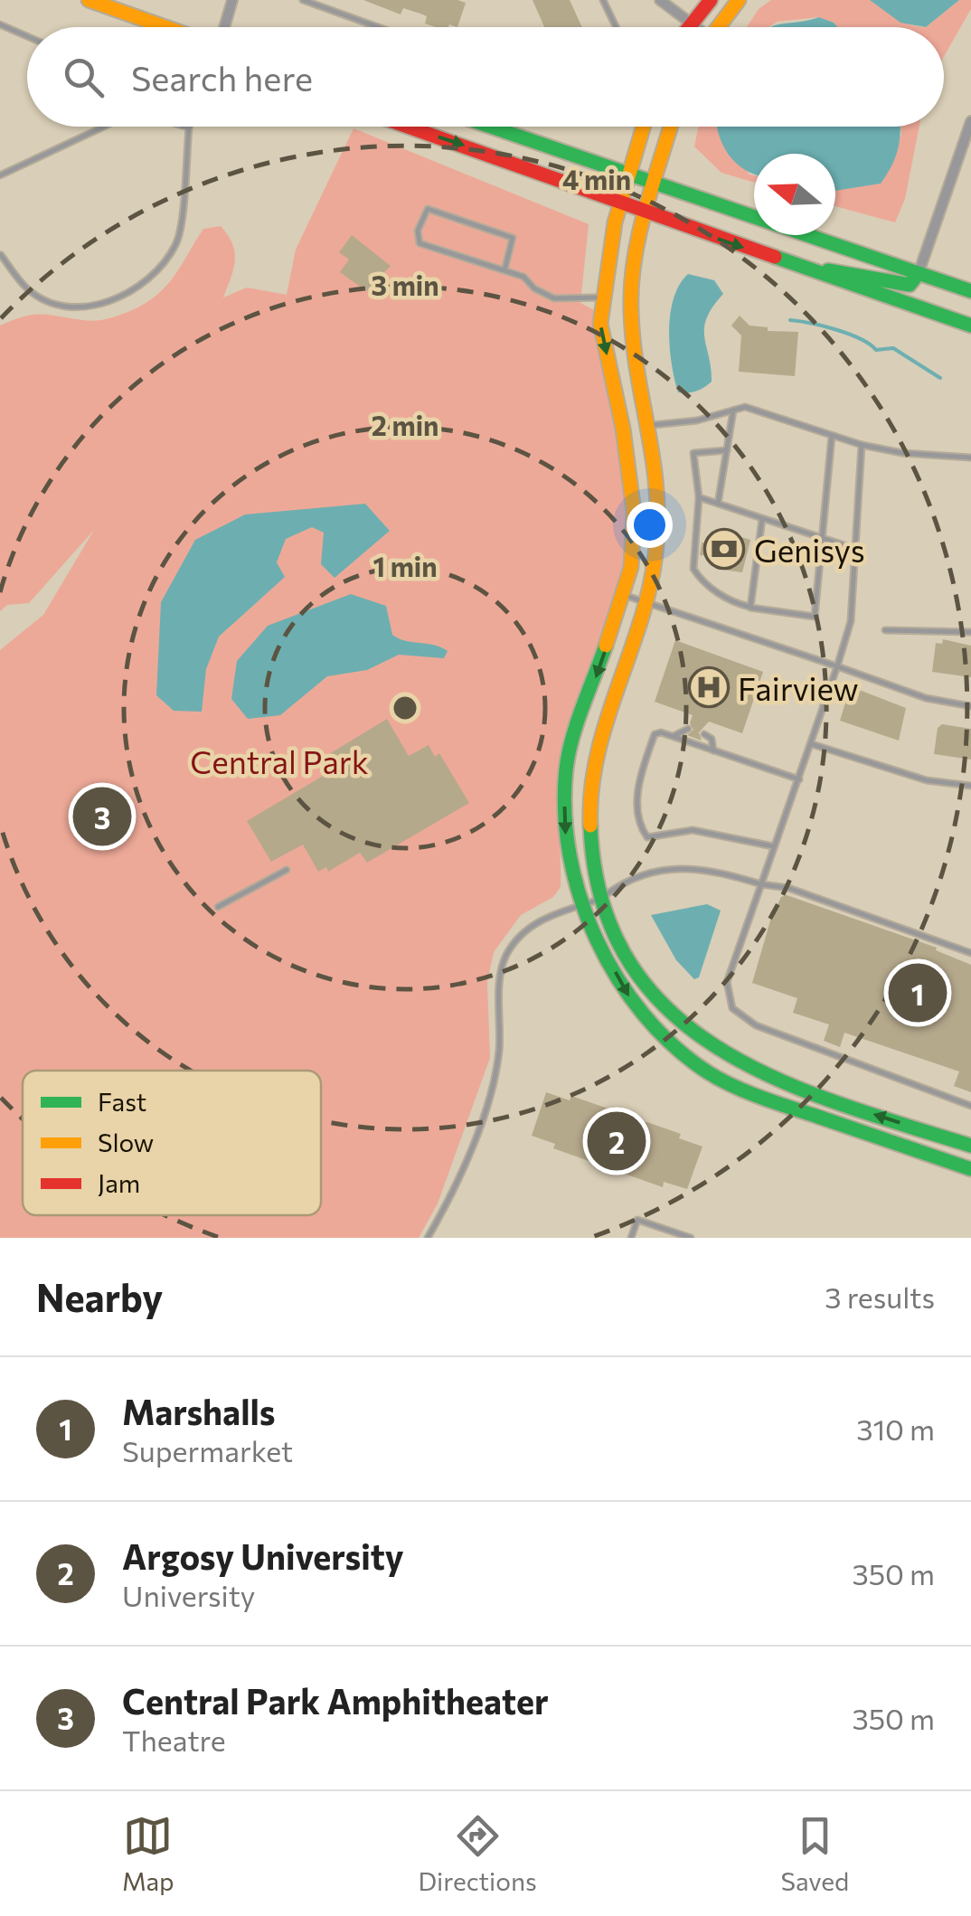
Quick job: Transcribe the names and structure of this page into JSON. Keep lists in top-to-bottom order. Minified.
{"parks":["Central Park"],"places":{"bank":["Genisys"],"hospital":["Fairview"]},"legend":["Fast","Slow","Jam"],"north":"left","page":{"search":"Search here","pins":["3","1","2"],"heading":["Nearby","3 results"],"list":[{"mark":"1","name":"Marshalls","note":"Supermarket","value":"310 m"},{"mark":"2","name":"Argosy University","note":"University","value":"350 m"},{"mark":"3","name":"Central Park Amphitheater","note":"Theatre","value":"350 m"}],"nav":["Map","Directions","Saved"]},"rings":["4 min","3 min","2 min","1 min"]}
